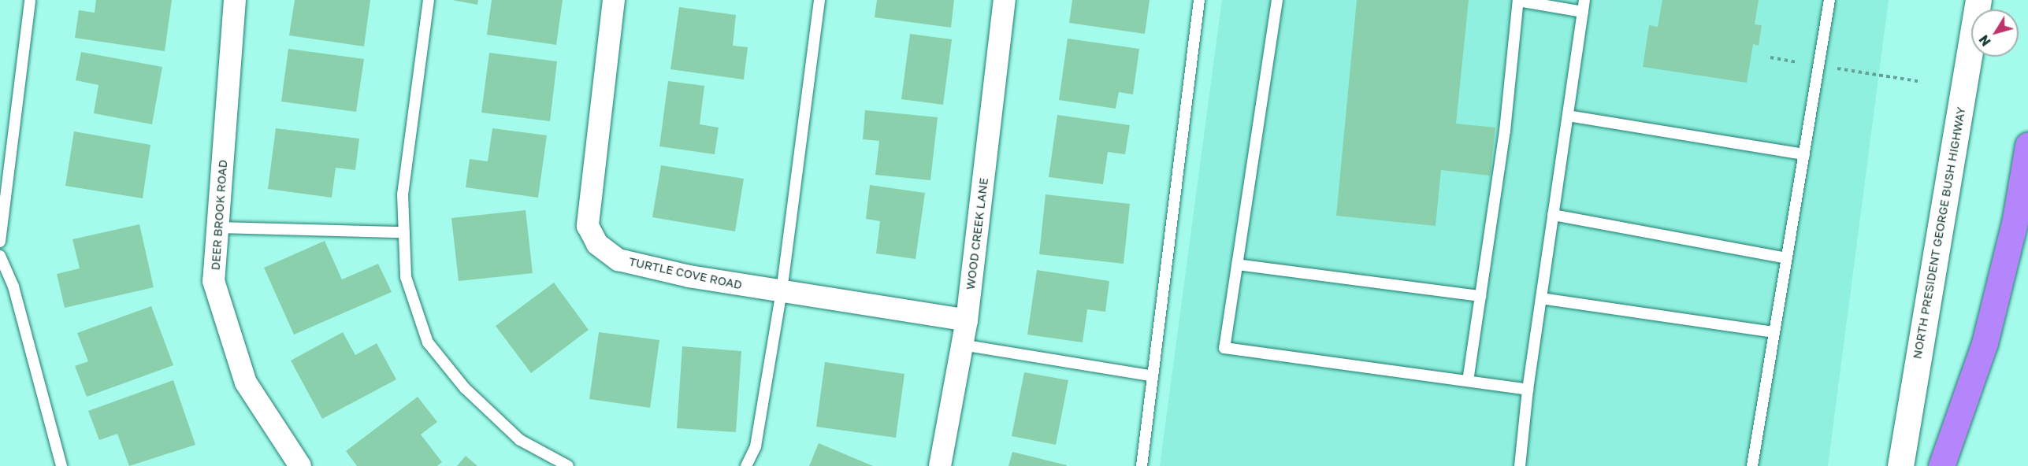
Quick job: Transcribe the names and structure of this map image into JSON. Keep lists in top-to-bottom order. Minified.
{"streets":{"main road":["NORTH PRESIDENT GEORGE BUSH HIGHWAY"],"street":["DEER BROOK ROAD","WOOD CREEK LANE","TURTLE COVE ROAD"]},"crossings":[["WOOD CREEK LANE","TURTLE COVE ROAD"]],"north":"bottom left"}
